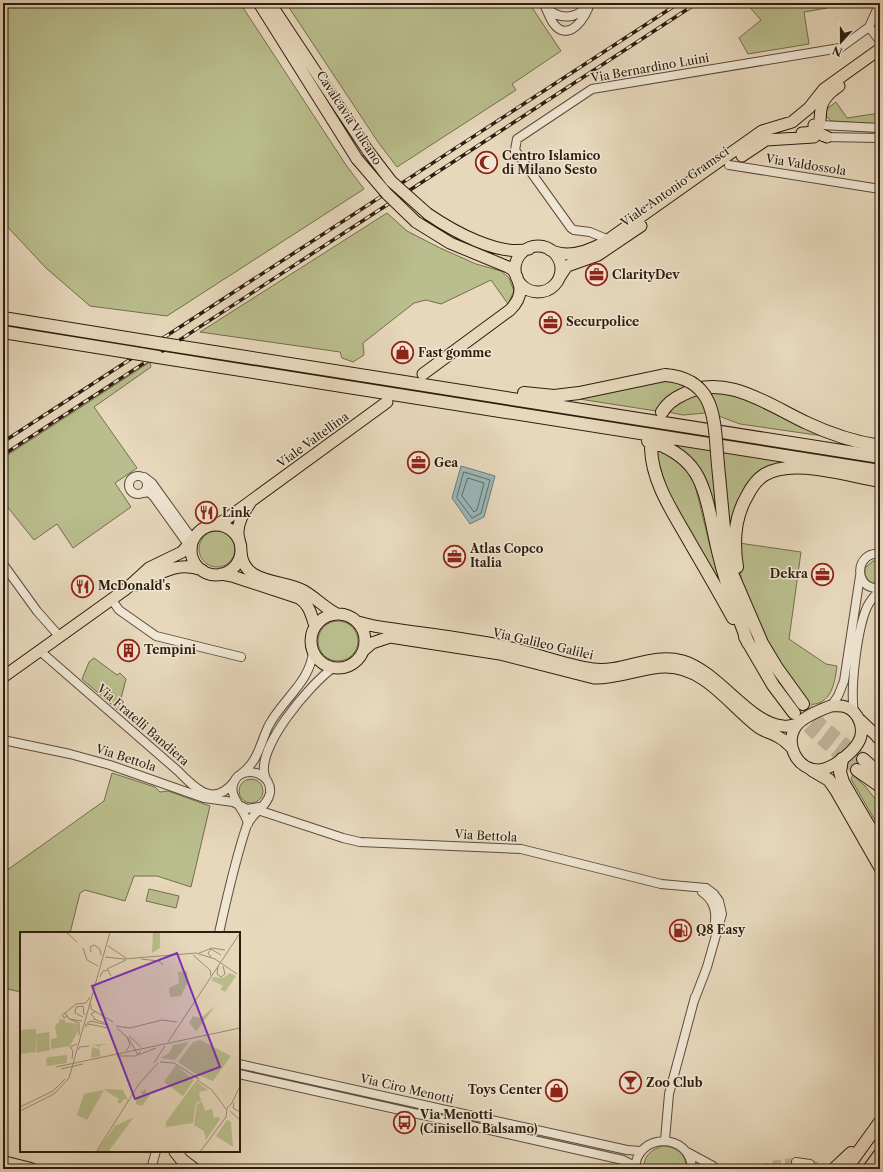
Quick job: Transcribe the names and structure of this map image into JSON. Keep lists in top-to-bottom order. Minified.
{"streets":{"main road":["Cavalcavia Vulcano","Viale Antonio Gramsci","Viale Valtellina","Via Galileo Galilei"],"street":["Via Bernardino Luini","Via Valdossola","Via Fratelli Bandiera","Via Bettola","Via Ciro Menotti"]},"crossings":[["Via Bernardino Luini","Viale Antonio Gramsci"],["Cavalcavia Vulcano","Viale Antonio Gramsci"],["Via Valdossola","Viale Antonio Gramsci"],["Via Fratelli Bandiera","Via Bettola"]],"places":{"mosque":["Centro Islamico di Milano Sesto"],"office":["ClarityDev","Securpolice","Gea","Atlas Copco Italia","Dekra"],"shop":["Fast gomme","Toys Center"],"restaurant":["Link","McDonald's"],"building":["Tempini"],"fuel station":["Q8 Easy"],"bar":["Zoo Club"],"bus stop":["Via Menotti (Cinisello Balsamo)"]},"north":"bottom"}
